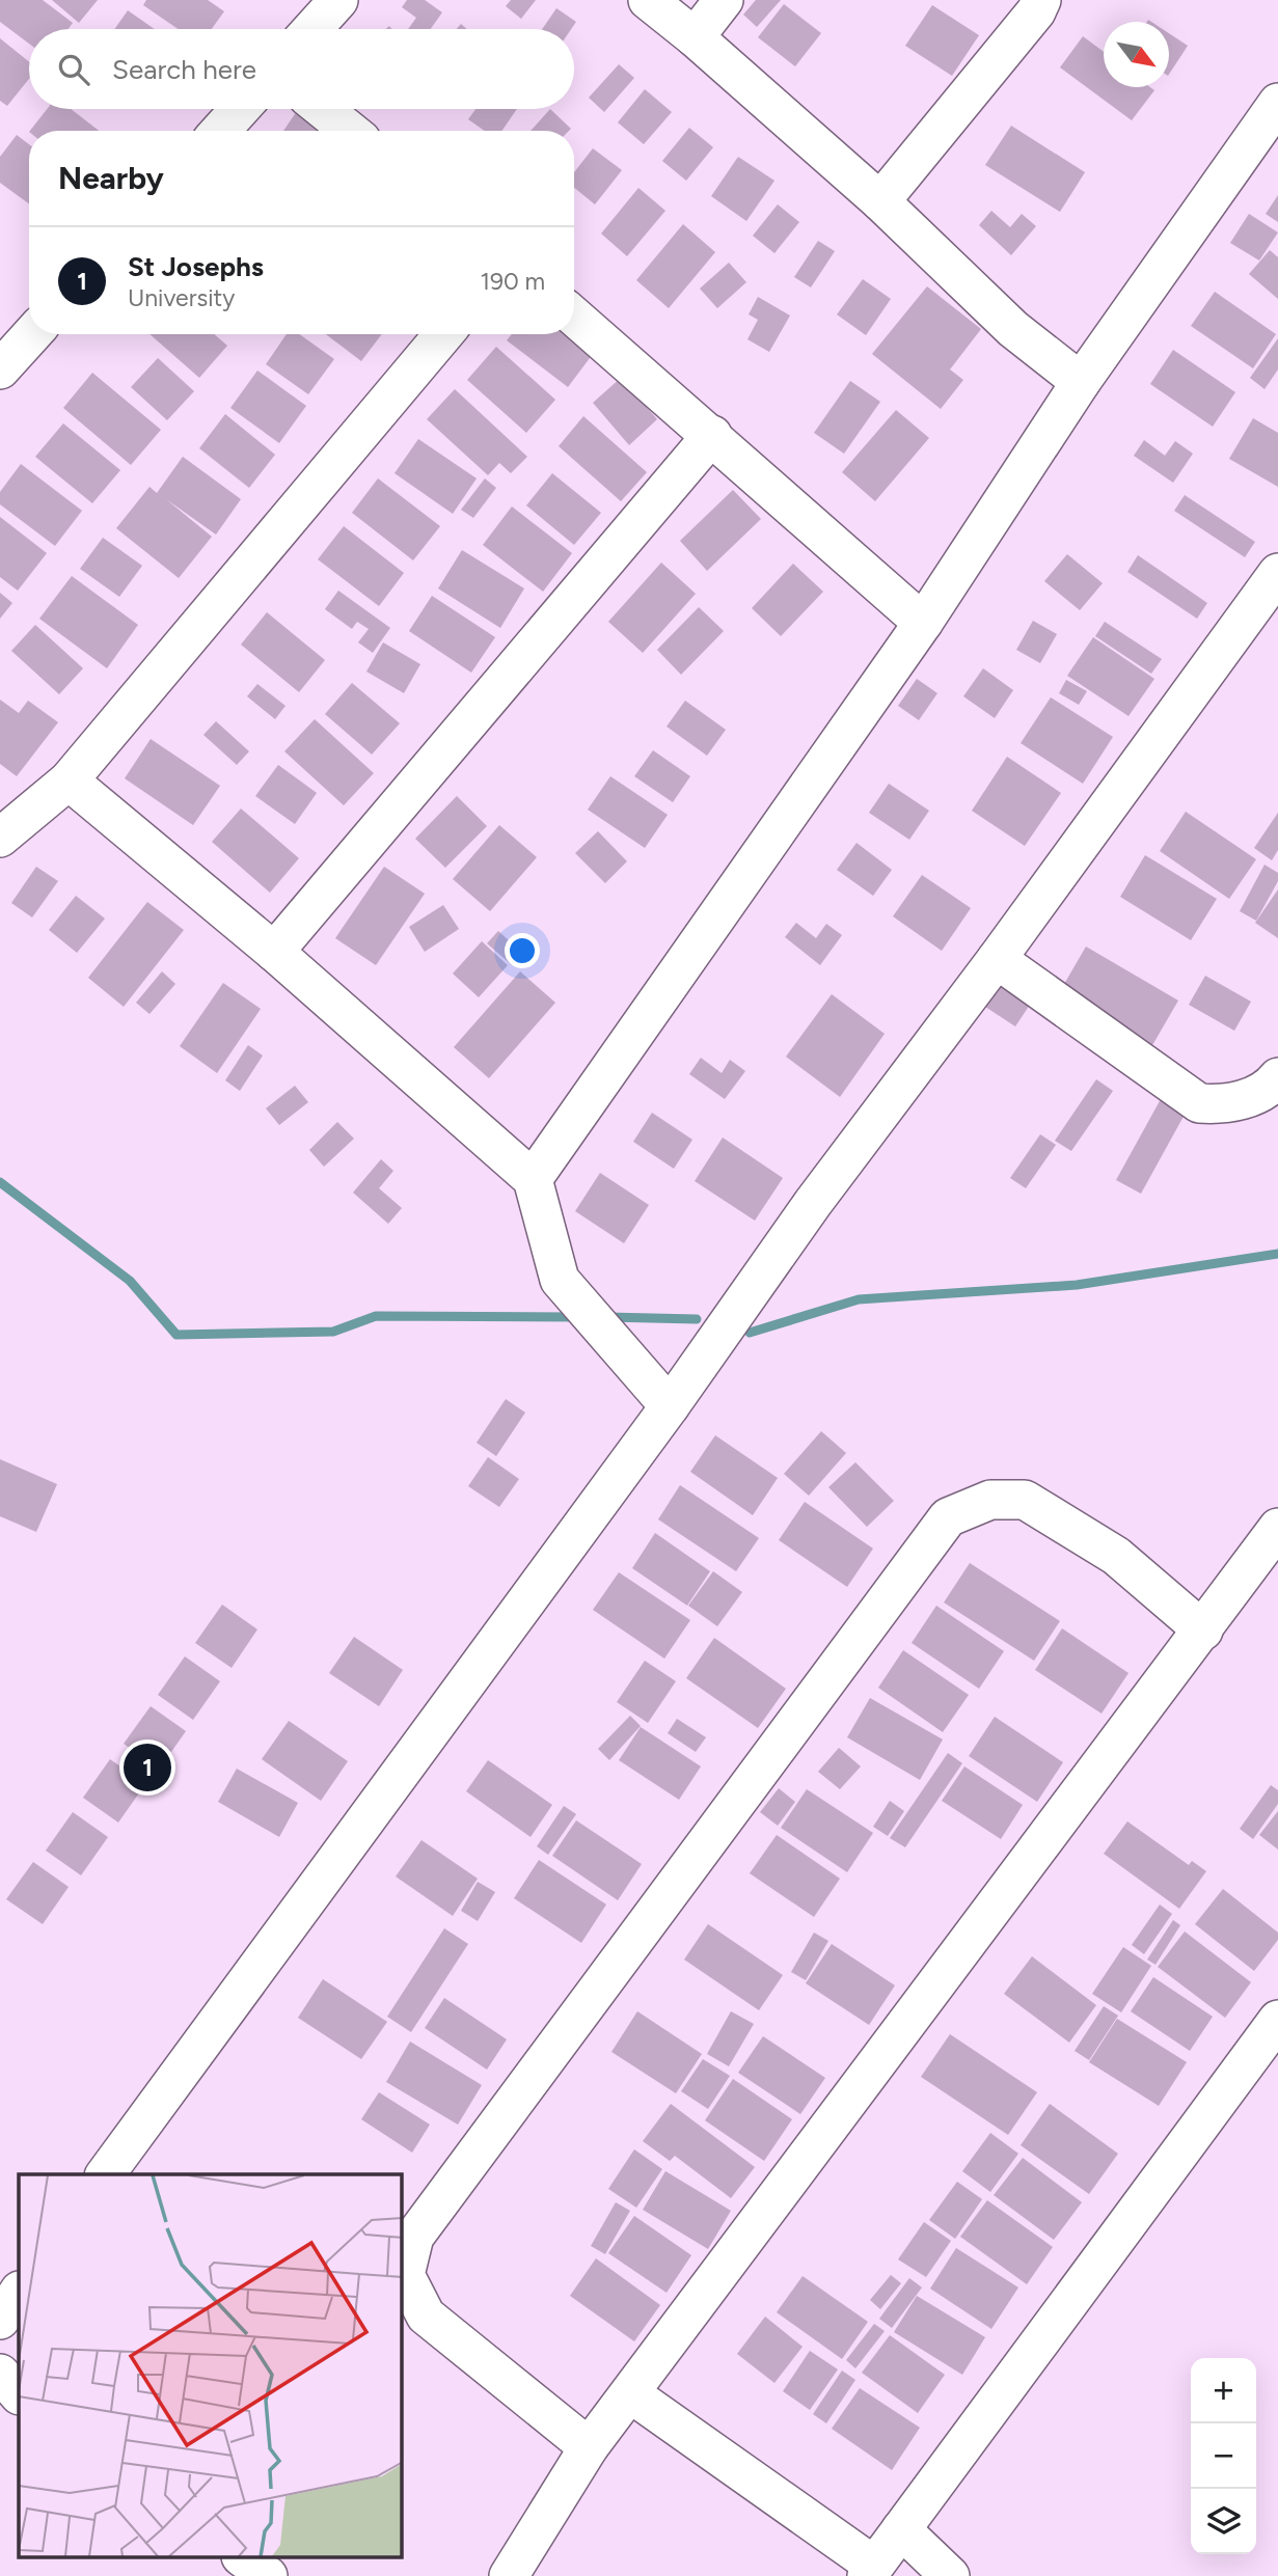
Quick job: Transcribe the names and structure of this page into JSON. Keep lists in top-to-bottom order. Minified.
{"north":"bottom right","page":{"search":"Search here","heading":"Nearby","list":[{"mark":"1","name":"St Josephs","note":"University","value":"190 m"}],"pins":"1","map_buttons":["+","−"]}}
